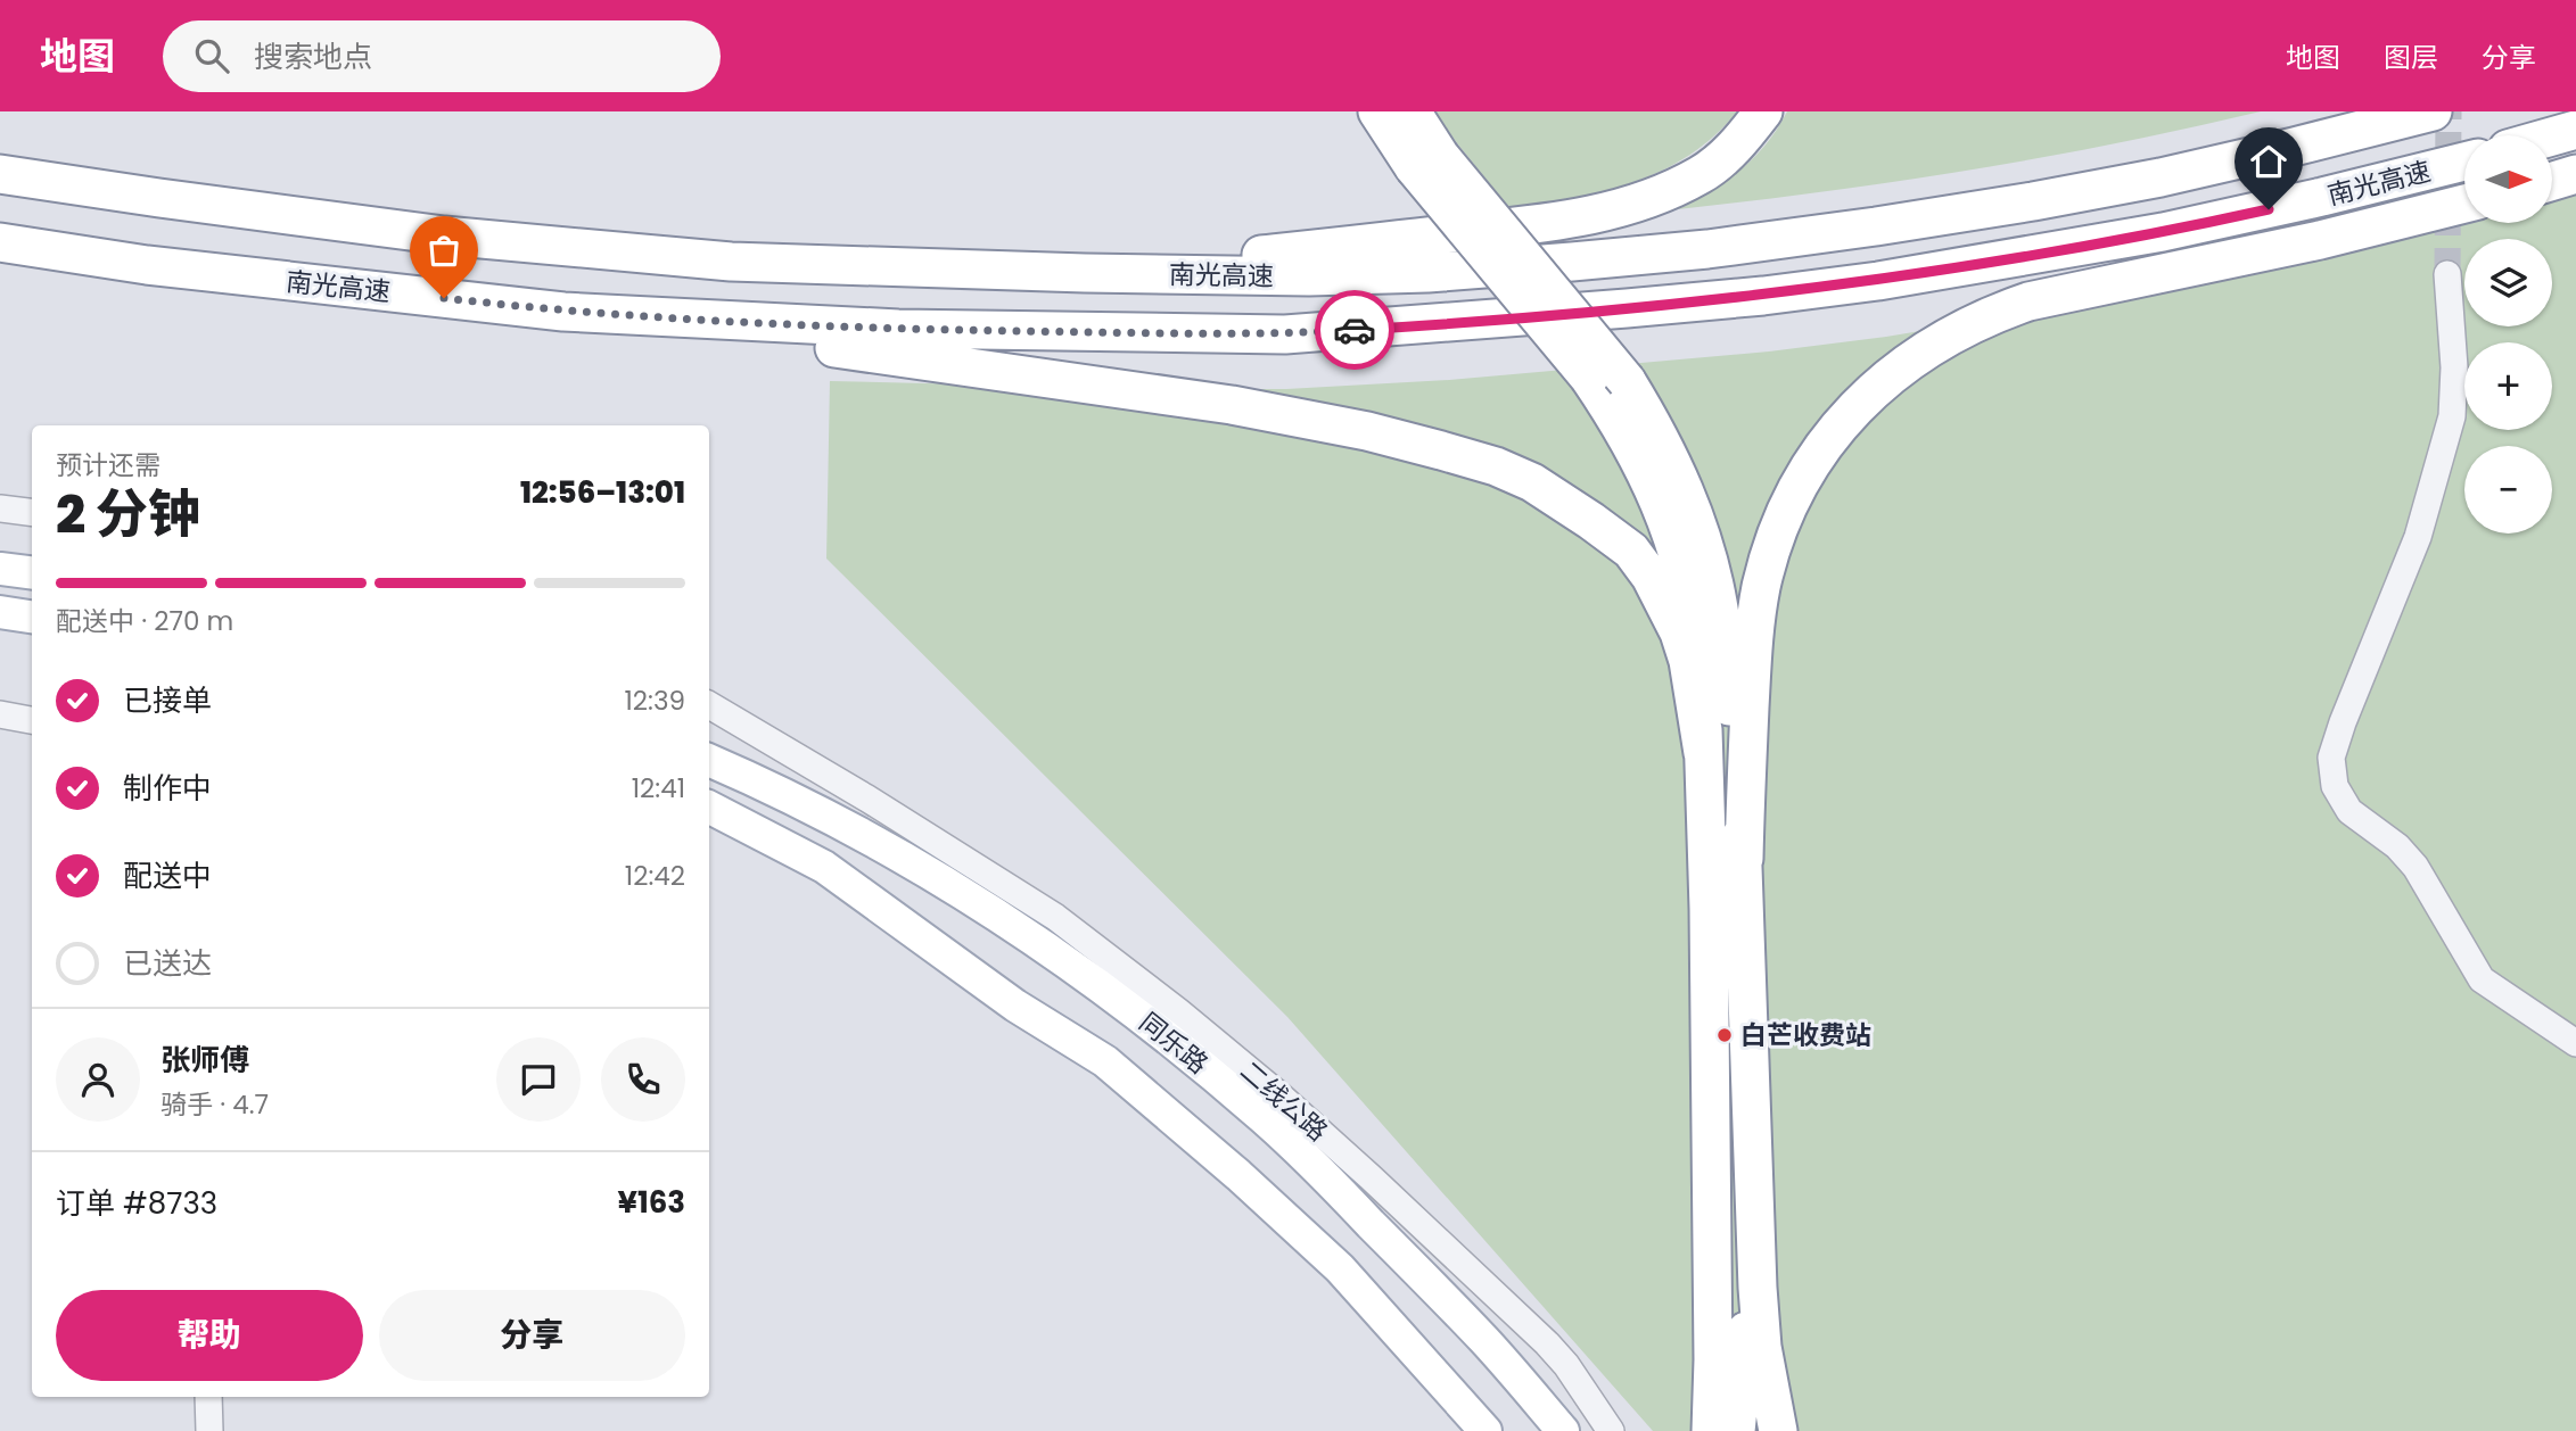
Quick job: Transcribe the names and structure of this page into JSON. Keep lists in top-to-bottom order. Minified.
{"streets":{"highway":["南光高速"],"main road":["同乐路"],"street":["二线公路"]},"places":["白芒收费站"],"north":"right","page":{"header":"地图","search":"搜索地点","nav":["地图","图层","分享"],"map_buttons":["+","−"],"heading":["2 分钟","预计还需","12:56–13:01"],"panel":["张师傅","骑手 · 4.7","订单 #8733","¥163"],"bar":"配送中 · 270 m","list":[["已接单","12:39"],["制作中","12:41"],["配送中","12:42"],"已送达"],"buttons":["帮助","分享"]}}
